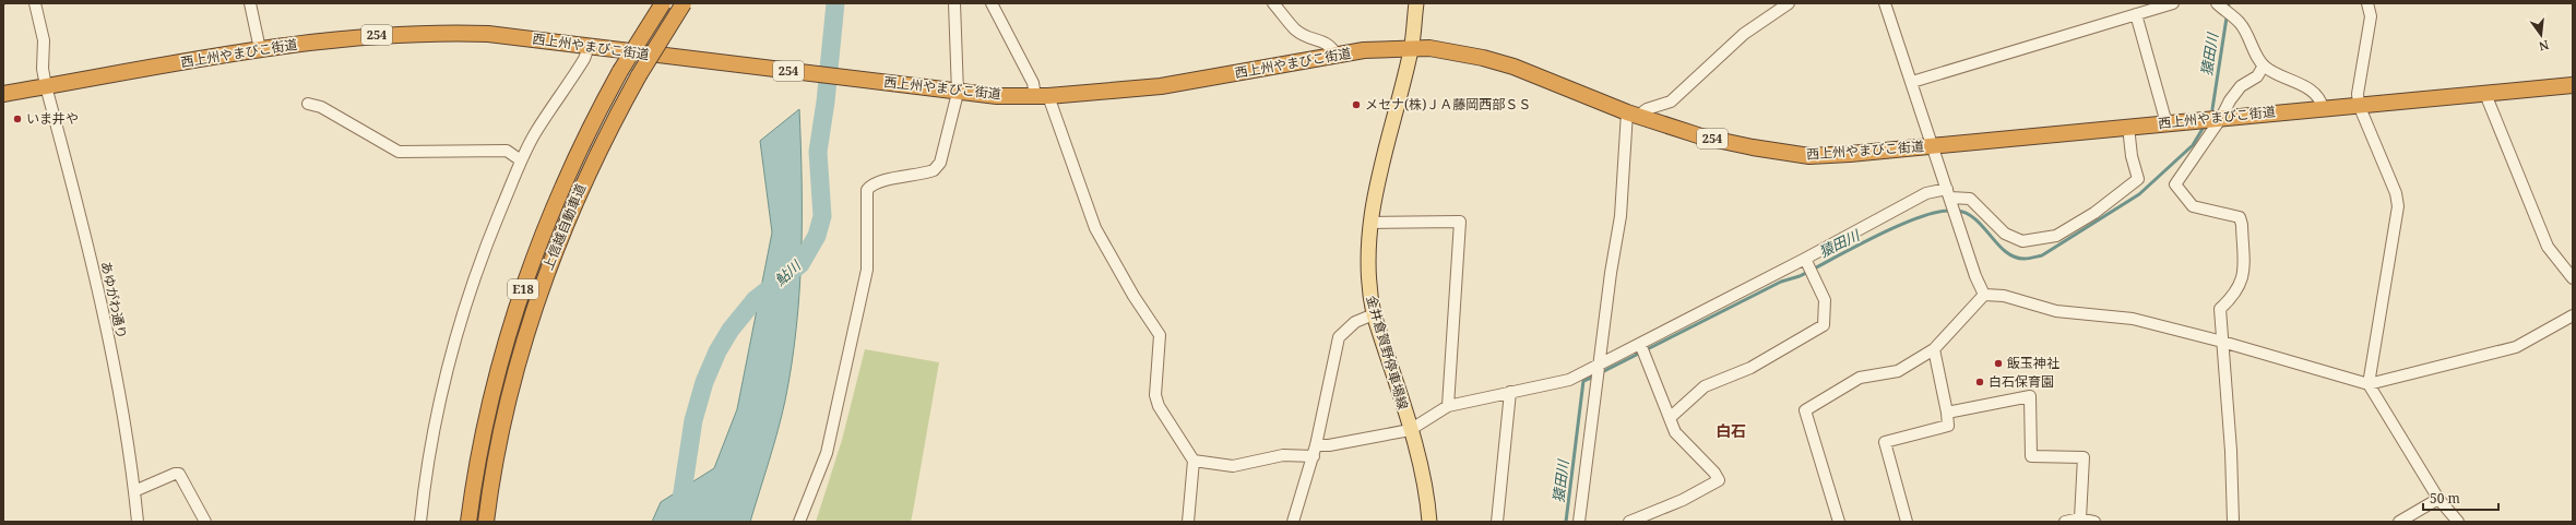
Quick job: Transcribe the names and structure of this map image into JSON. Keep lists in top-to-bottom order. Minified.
{"streets":{"highway":["254","西上州やまびこ街道","上信越自動車道","E18"],"main road":["金井倉賀野停車場線"],"street":["あゆがわ通り"]},"crossings":[["西上州やまびこ街道","あゆがわ通り"],["西上州やまびこ街道","金井倉賀野停車場線"]],"districts":["白石"],"water":["猿田川","鮎川"],"places":["メセナ(株)ＪＡ藤岡西部ＳＳ","いま井や","飯玉神社","白石保育園"],"scale_bar":"50 m","north":"bottom"}
